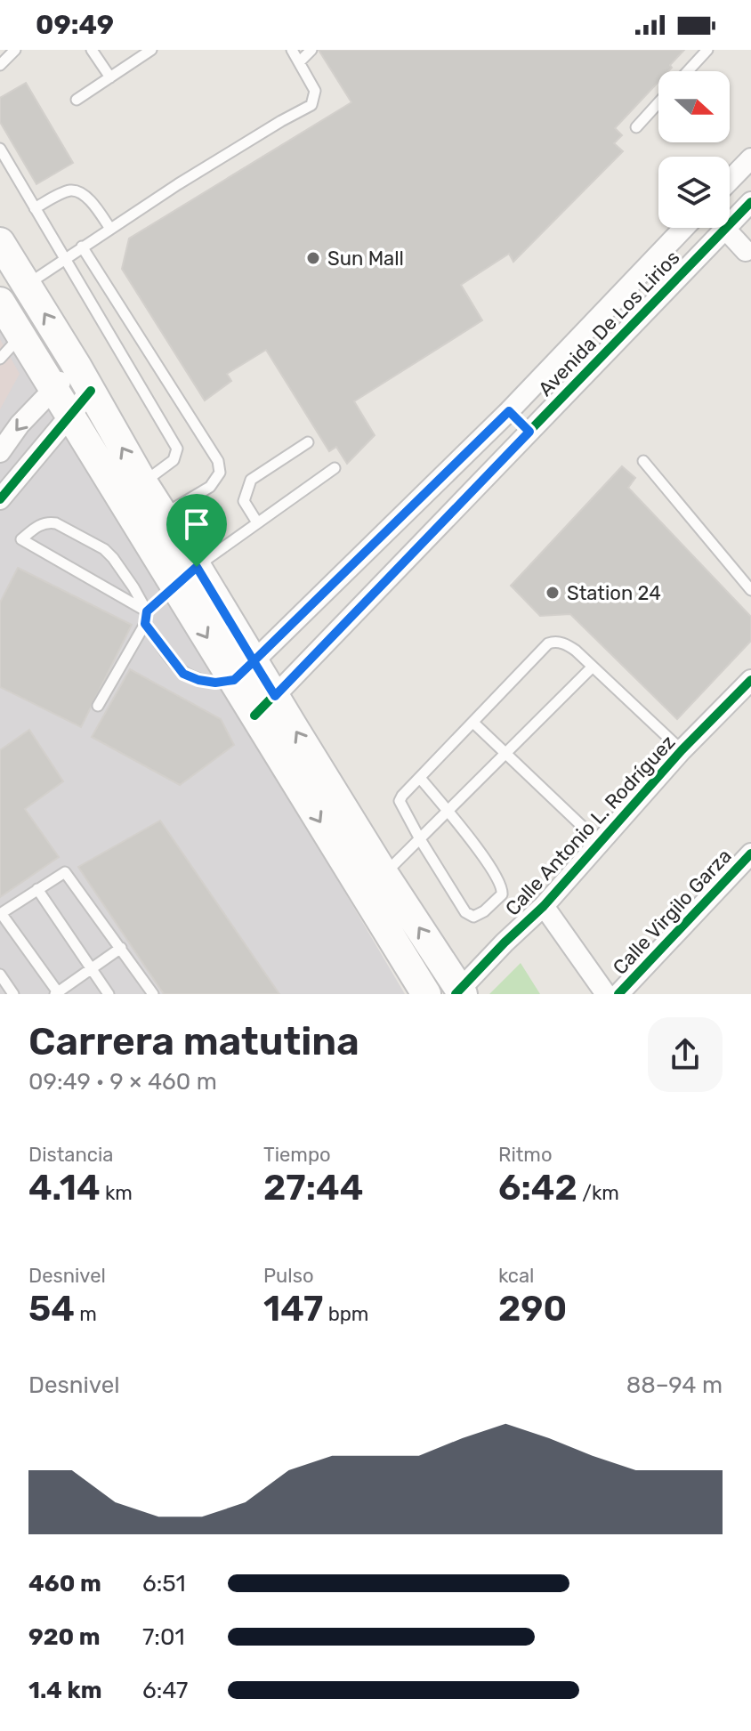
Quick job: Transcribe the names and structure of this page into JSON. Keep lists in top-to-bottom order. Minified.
{"streets":{"street":["Avenida De Los Lirios","Calle Antonio L. Rodríguez","Calle Virgilo Garza"]},"places":["Sun Mall","Station 24"],"north":"right","page":{"status":"09:49","heading":["Carrera matutina","09:49 · 9 × 460 m"],"stats":[["Distancia","4.14 km"],["Tiempo","27:44"],["Ritmo","6:42 /km"],["Desnivel","54 m"],["Pulso","147 bpm"],["kcal","290"]],"chart":["Desnivel","88–94 m"],"list":[{"name":"460 m","note":"6:51"},{"name":"920 m","note":"7:01"},{"name":"1.4 km","note":"6:47"}]}}
